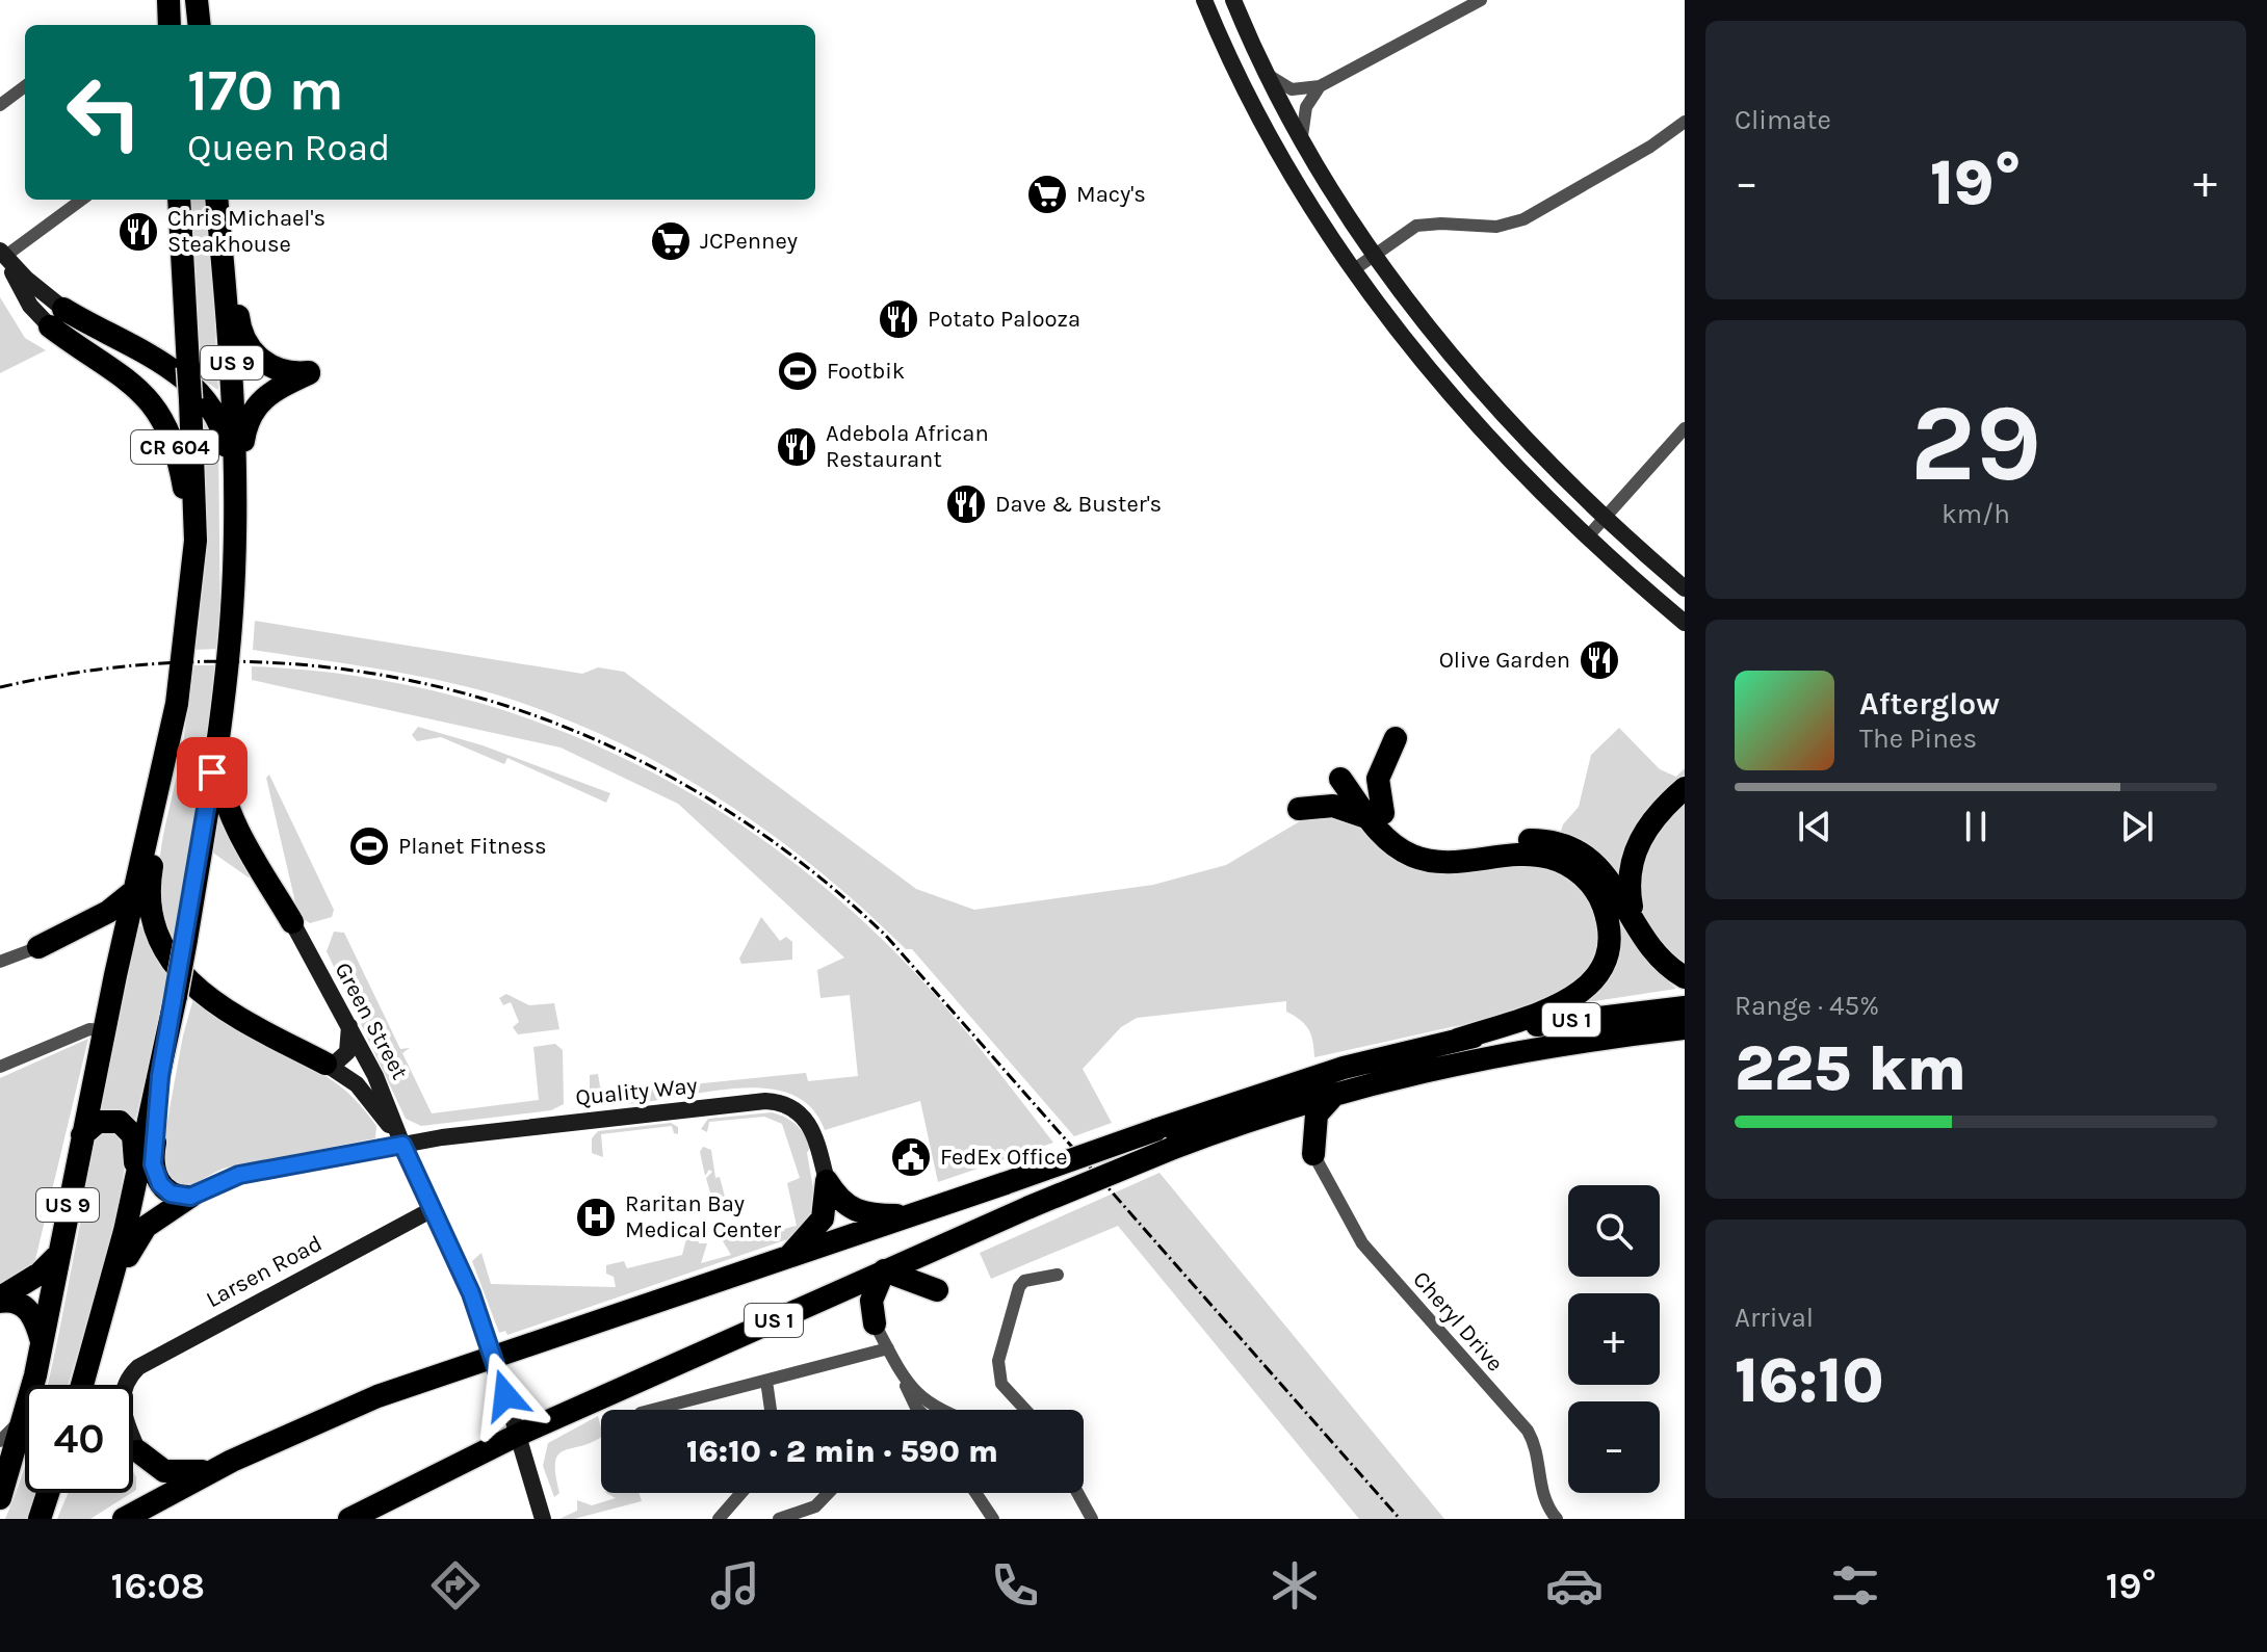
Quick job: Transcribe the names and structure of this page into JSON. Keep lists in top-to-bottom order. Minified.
{"streets":{"highway":["US 9","CR 604","US 1"],"street":["Green Street","Quality Way","Larsen Road","Cheryl Drive"]},"crossings":[["US 9","CR 604"],["US 1","Green Street"],["Green Street","Quality Way"],["Green Street","Larsen Road"]],"places":{"supermarket":["Macy's","JCPenney"],"restaurant":["Chris Michael's Steakhouse","Potato Palooza","Adebola African Restaurant","Dave & Buster's","Olive Garden"],"sports":["Footbik","Planet Fitness"],"public building":["FedEx Office"],"hospital":["Raritan Bay Medical Center"]},"page":{"tile":["Climate",["29","km/h"],["Range · 45%","225 km"],["Arrival","16:10"]],"turn":["170 m","Queen Road"],"heat":["−","19°","+"],"song":["Afterglow","The Pines"],"map_buttons":["+","−"],"limit":"40","trip":"16:10 · 2 min · 590 m","tabs":["16:08","19°"]}}
